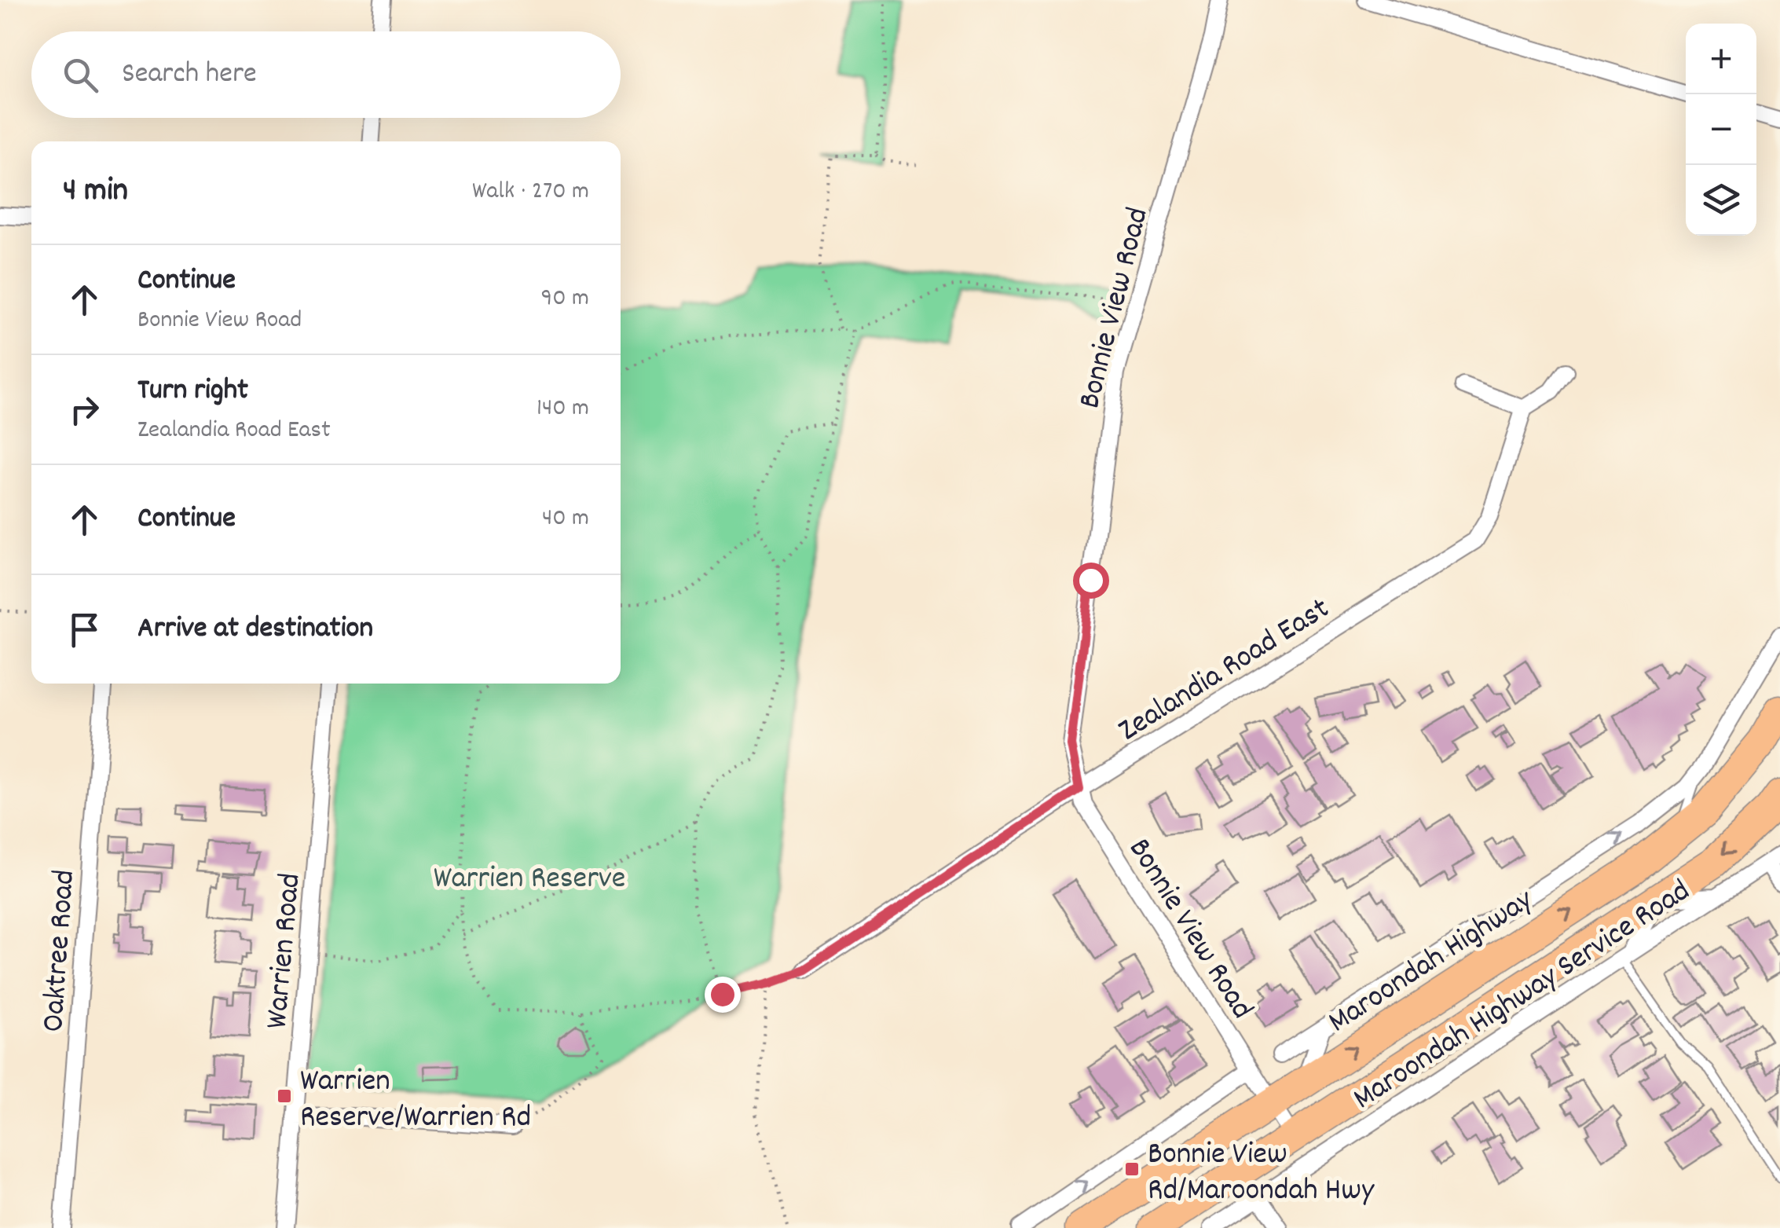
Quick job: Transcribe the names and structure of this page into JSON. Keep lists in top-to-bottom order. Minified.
{"streets":{"highway":["Maroondah Highway"],"street":["Bonnie View Road","Zealandia Road East","Oaktree Road","Warrien Road","Maroondah Highway Service Road"]},"crossings":[["Bonnie View Road","Zealandia Road East"],["Bonnie View Road","Maroondah Highway"],["Maroondah Highway","Maroondah Highway Service Road"]],"parks":["Warrien Reserve"],"places":{"transit":["Warrien Reserve/Warrien Rd","Bonnie View Rd/Maroondah Hwy"]},"page":{"map_buttons":["+","−"],"search":"Search here","heading":["4 min","Walk · 270 m"],"list":[["Continue","Bonnie View Road","90 m"],["Turn right","Zealandia Road East","140 m"],["Continue","40 m"],"Arrive at destination"]}}
